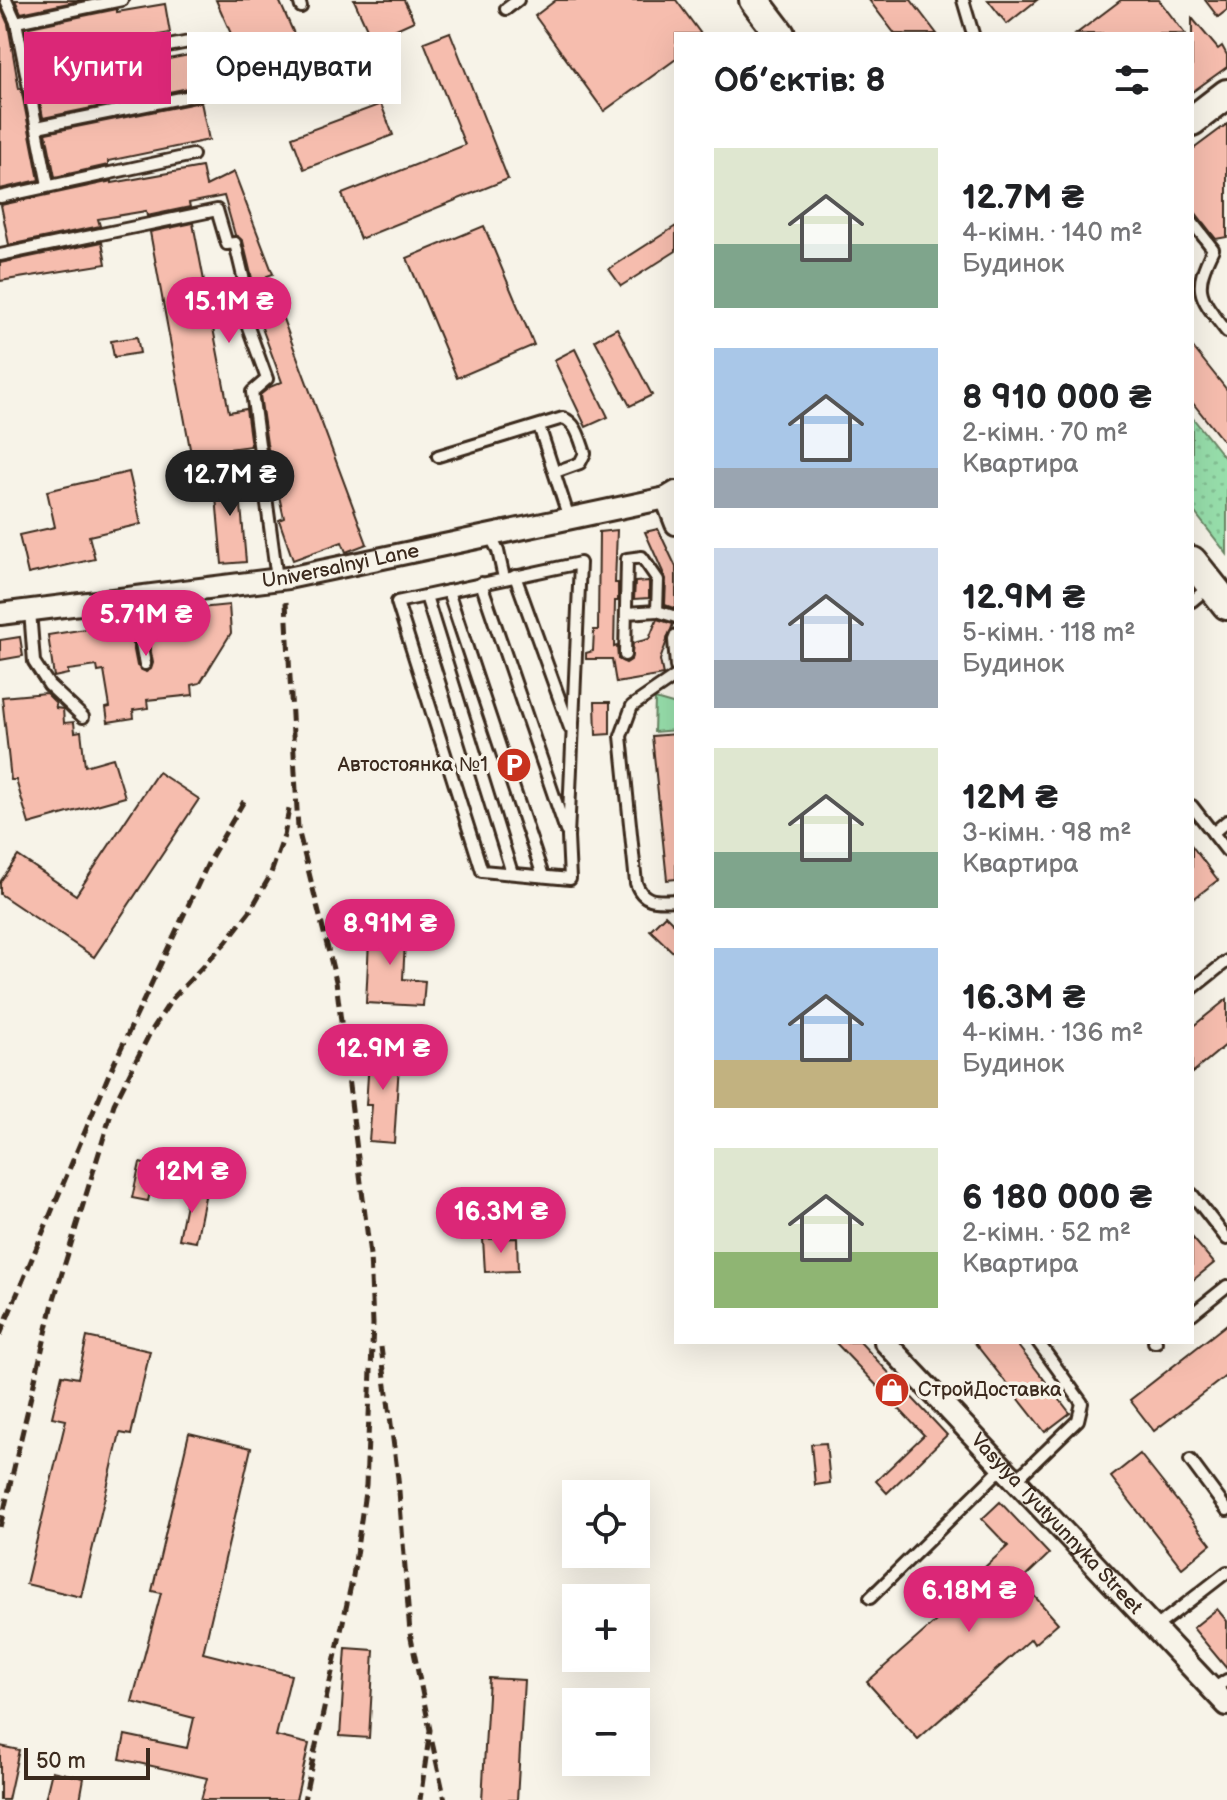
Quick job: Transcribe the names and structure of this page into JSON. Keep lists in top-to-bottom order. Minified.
{"streets":{"street":["Universalnyi Lane","Vasylya Tyutyunnyka Street"]},"places":{"parking":["Автостоянка №1"],"shop":["СтройДоставка"]},"scale_bar":"50 m","page":{"chip":["Купити","Орендувати"],"heading":"Об’єктів: 8","list":[{"name":"12.7M ₴","note":"4-кімн. · 140 m² · Будинок"},{"name":"8 910 000 ₴","note":"2-кімн. · 70 m² · Квартира"},{"name":"12.9M ₴","note":"5-кімн. · 118 m² · Будинок"},{"name":"12M ₴","note":"3-кімн. · 98 m² · Квартира"},{"name":"16.3M ₴","note":"4-кімн. · 136 m² · Будинок"},{"name":"6 180 000 ₴","note":"2-кімн. · 52 m² · Квартира"}],"price":["15.1M ₴","12.7M ₴","5.71M ₴","8.91M ₴","12.9M ₴","12M ₴","16.3M ₴","6.18M ₴"],"map_buttons":["+","−"],"scale":"50 m"}}
